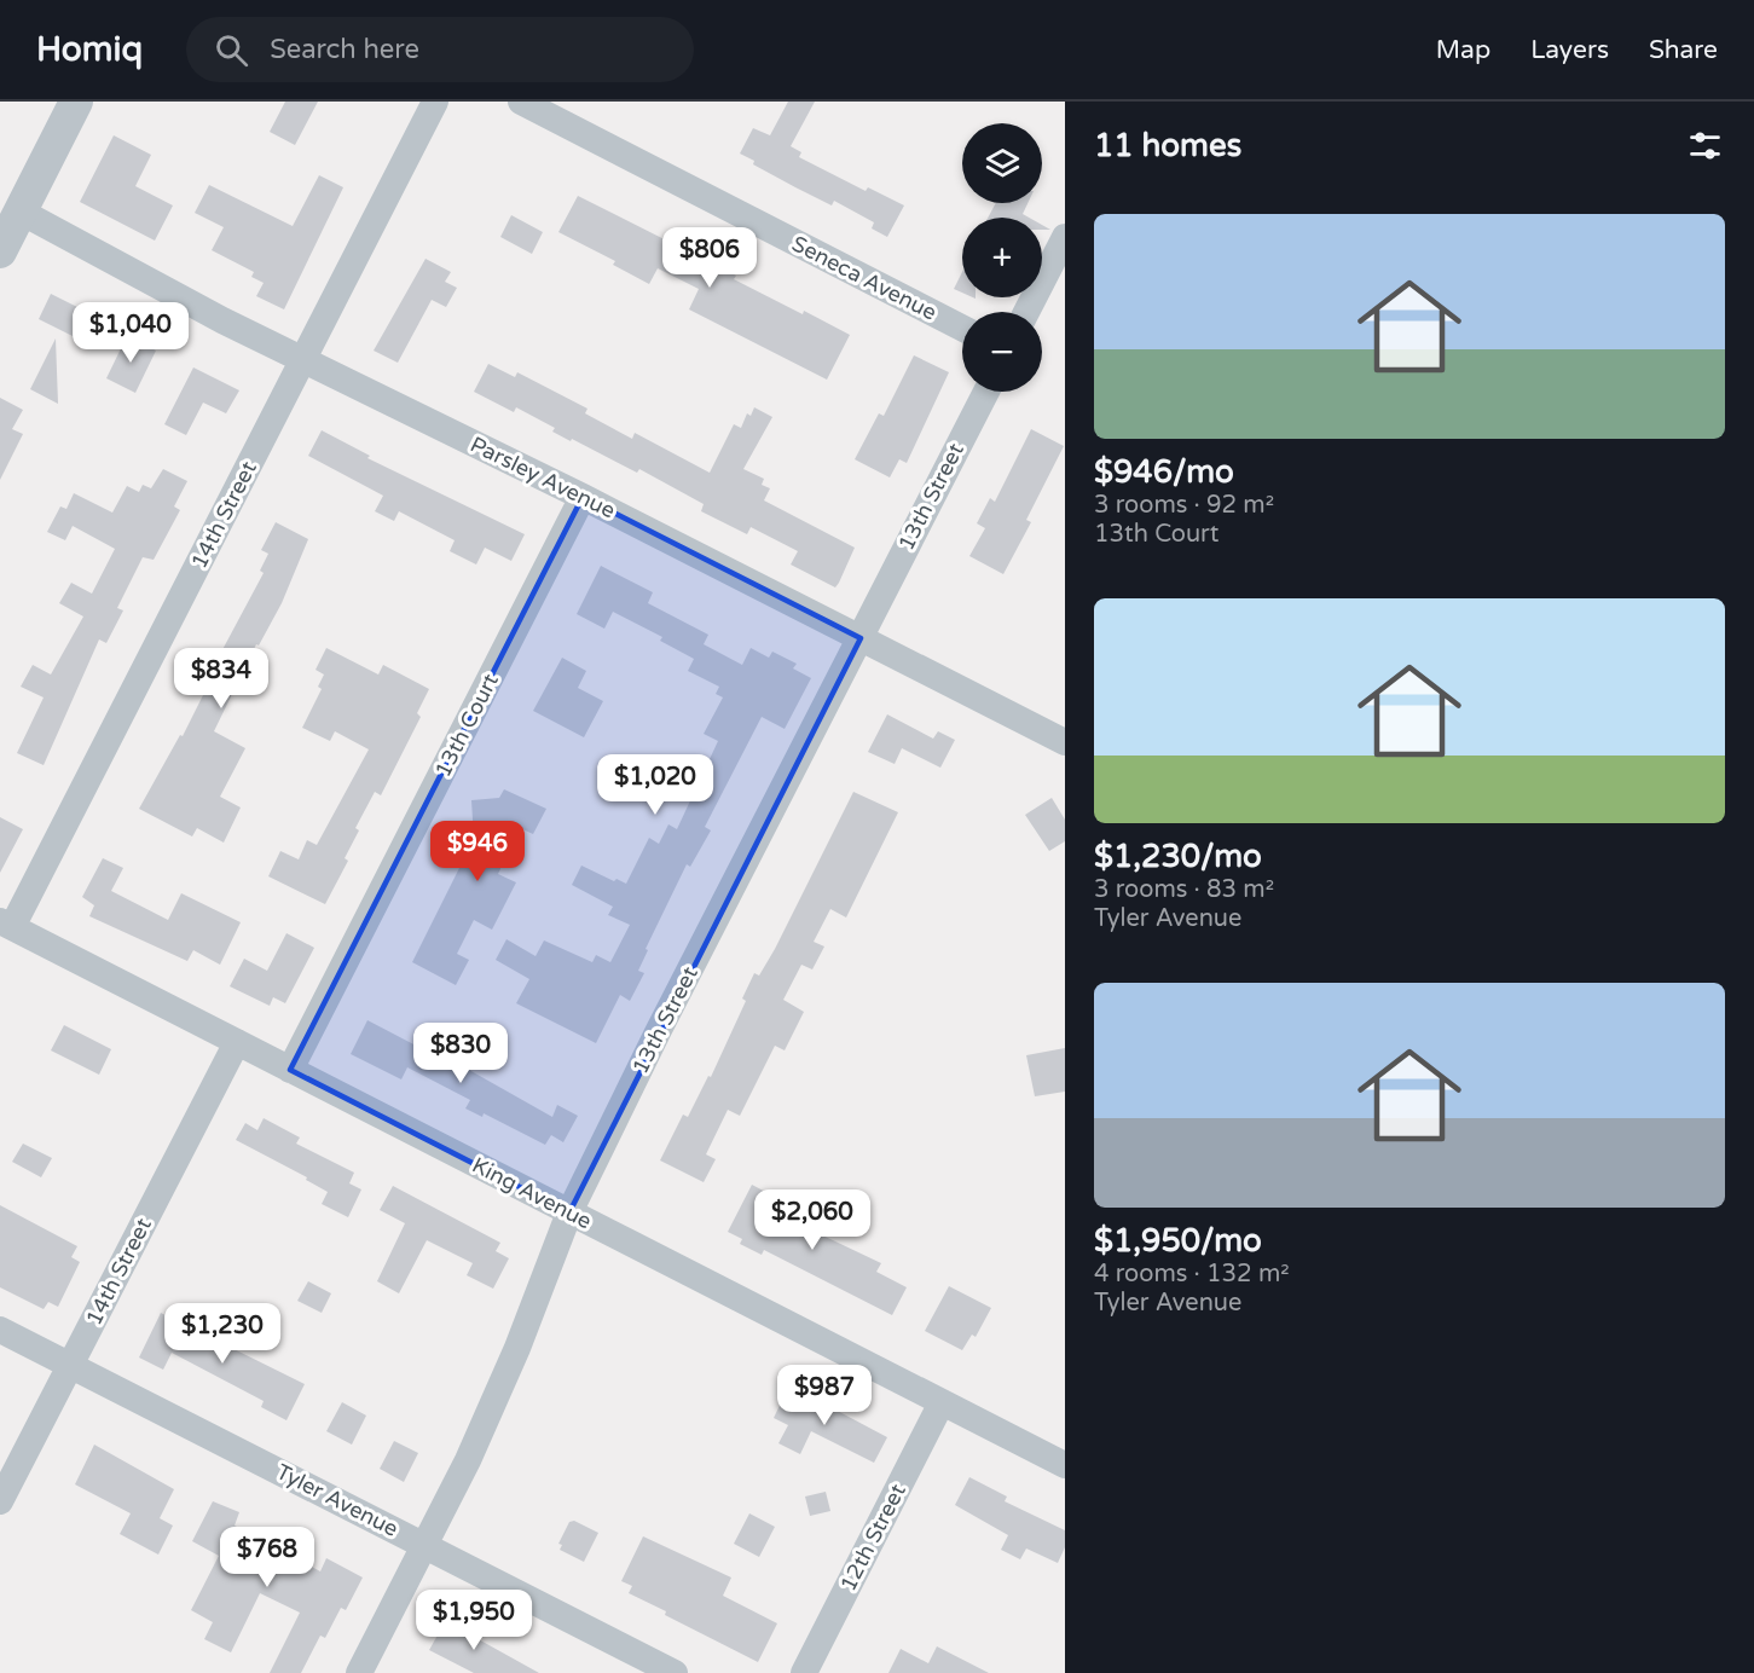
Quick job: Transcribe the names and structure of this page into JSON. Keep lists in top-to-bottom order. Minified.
{"streets":{"street":["Seneca Avenue","Parsley Avenue","13th Street","14th Street","13th Court","King Avenue","Tyler Avenue","12th Street"]},"crossings":[["Parsley Avenue","13th Street"],["Parsley Avenue","14th Street"],["Parsley Avenue","13th Court"],["13th Street","King Avenue"],["13th Street","Tyler Avenue"],["14th Street","King Avenue"],["14th Street","Tyler Avenue"],["13th Court","King Avenue"],["King Avenue","12th Street"]],"page":{"header":"Homiq","search":"Search here","nav":["Map","Layers","Share"],"heading":"11 homes","map_buttons":["+","−"],"list":[{"name":"$946/mo","note":"3 rooms · 92 m² · 13th Court"},{"name":"$1,230/mo","note":"3 rooms · 83 m² · Tyler Avenue"},{"name":"$1,950/mo","note":"4 rooms · 132 m² · Tyler Avenue"}],"price":["$806","$1,040","$834","$1,020","$946","$830","$2,060","$1,230","$987","$768","$1,950"]}}
